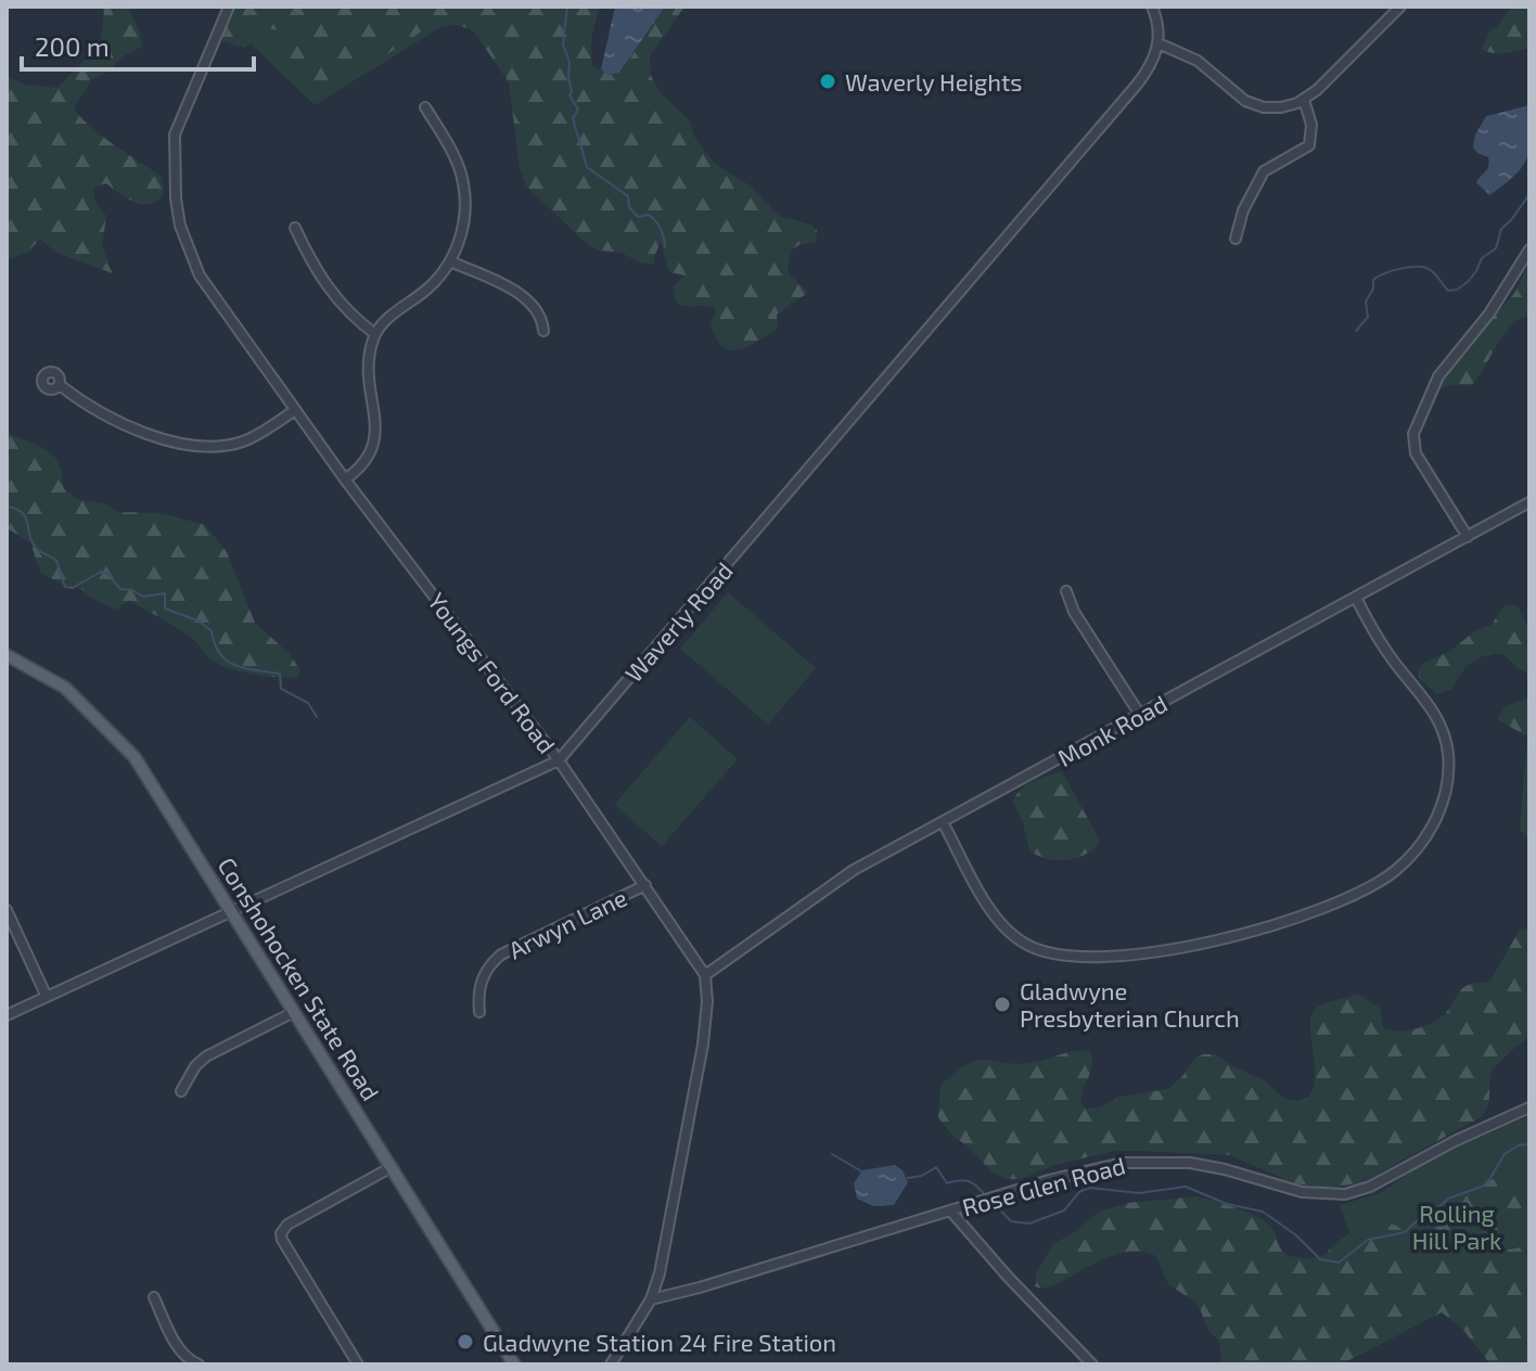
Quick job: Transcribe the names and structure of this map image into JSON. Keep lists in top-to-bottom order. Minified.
{"streets":{"main road":["Conshohocken State Road"],"street":["Waverly Road","Youngs Ford Road","Monk Road","Arwyn Lane","Rose Glen Road"]},"crossings":[["Waverly Road","Youngs Ford Road"],["Waverly Road","Conshohocken State Road"],["Youngs Ford Road","Monk Road"],["Youngs Ford Road","Arwyn Lane"]],"parks":["Rolling Hill Park"],"places":["Waverly Heights","Gladwyne Presbyterian Church","Gladwyne Station 24 Fire Station"],"scale_bar":"200 m"}
